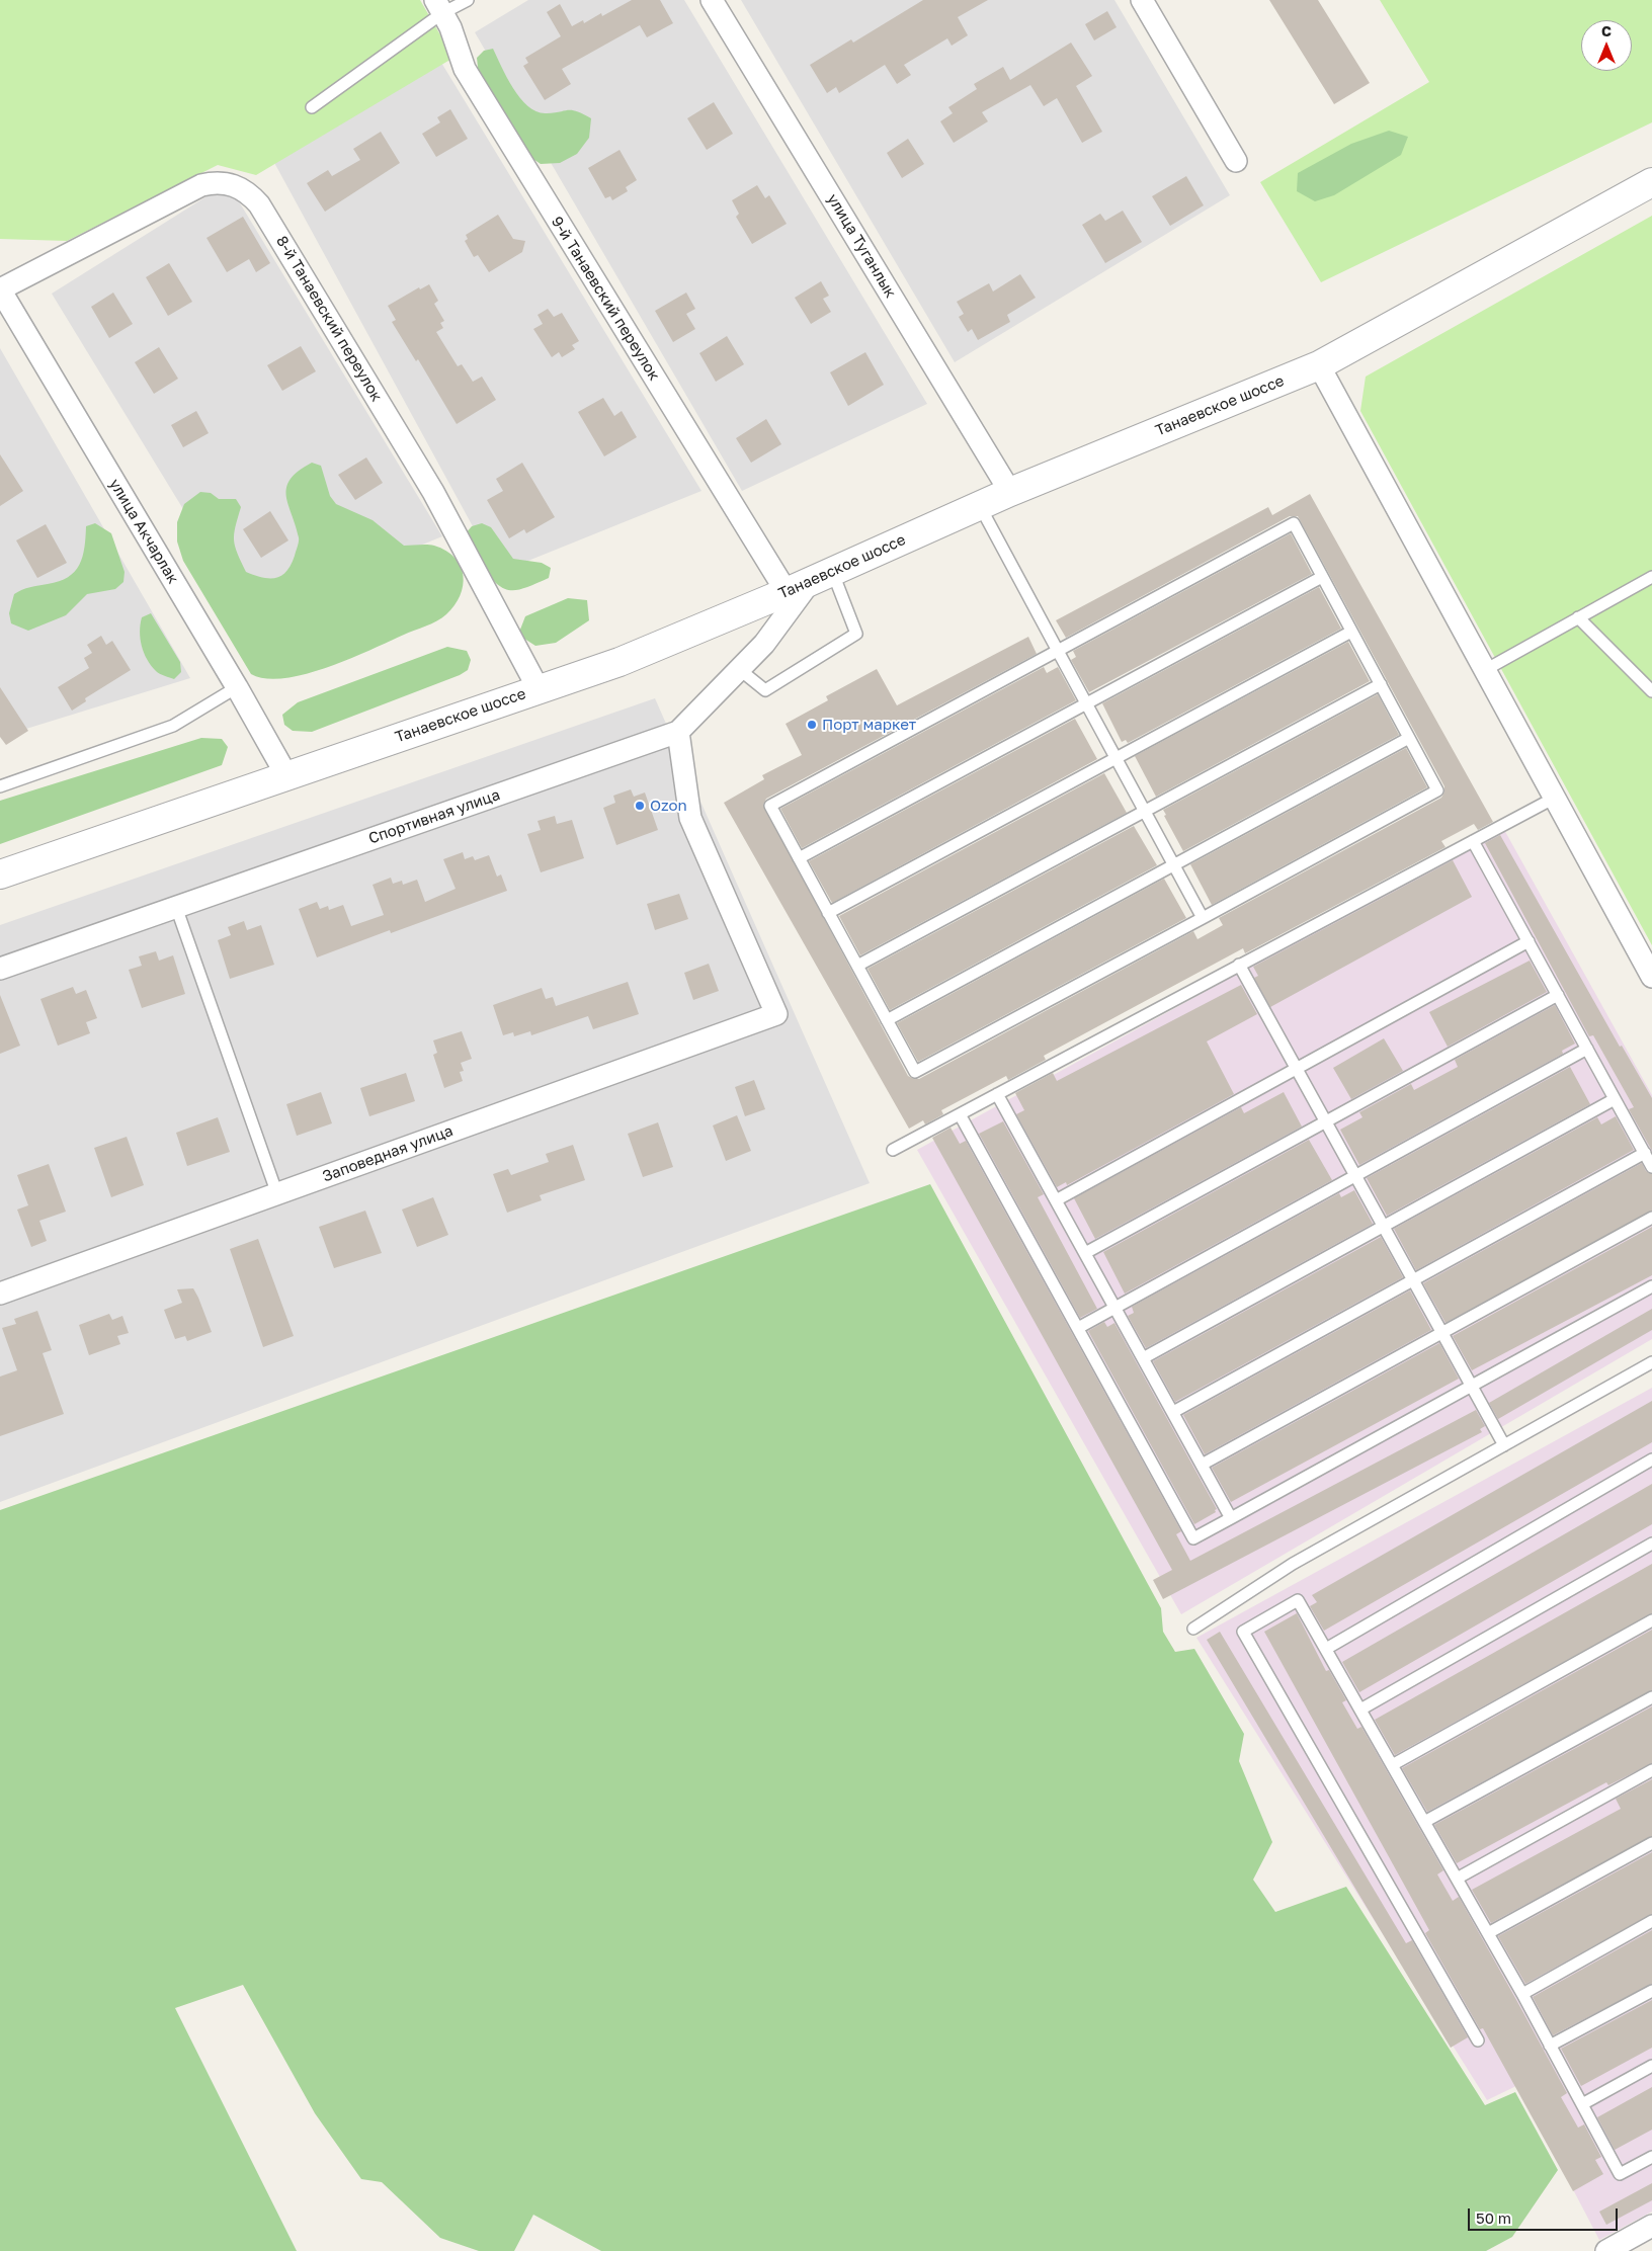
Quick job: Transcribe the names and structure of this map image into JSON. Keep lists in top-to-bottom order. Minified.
{"streets":{"street":["улица Туганлык","9-й Танаевский переулок","8-й Танаевский переулок","Танаевское шоссе","улица Акчарлак","Спортивная улица","Заповедная улица"]},"crossings":[["улица Туганлык","Танаевское шоссе"],["9-й Танаевский переулок","Танаевское шоссе"],["8-й Танаевский переулок","Танаевское шоссе"],["8-й Танаевский переулок","улица Акчарлак"],["Танаевское шоссе","улица Акчарлак"],["Танаевское шоссе","Спортивная улица"],["Спортивная улица","Заповедная улица"]],"places":["Порт маркет","Ozon"],"scale_bar":"50 m","north":"top"}
